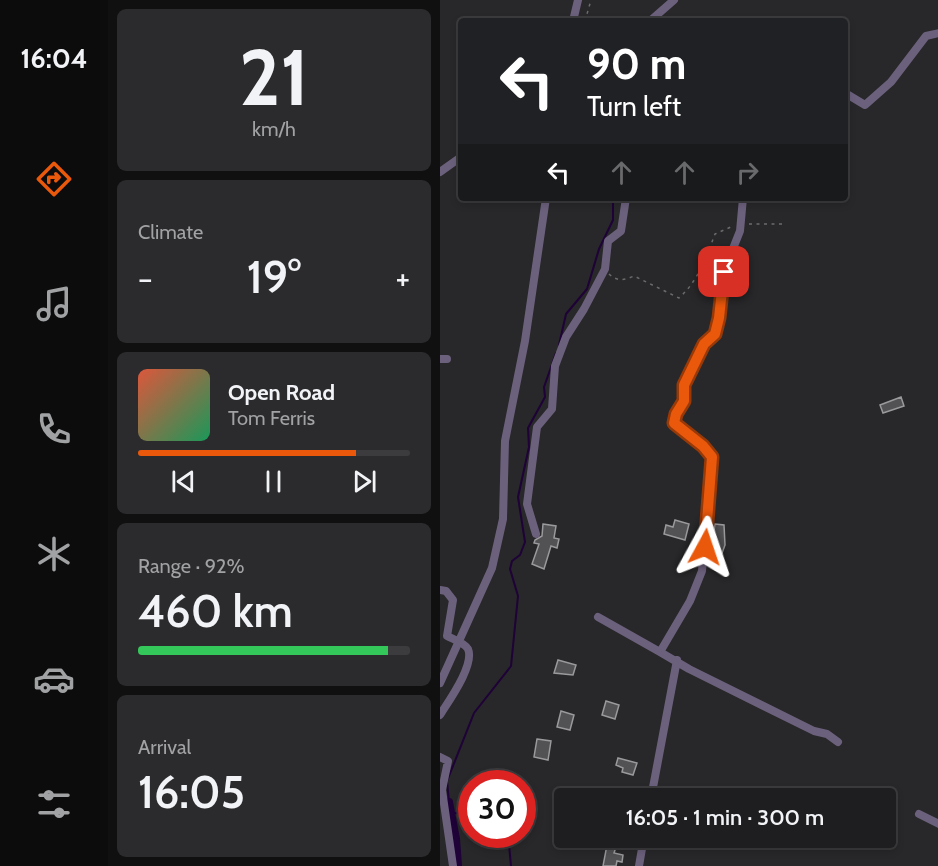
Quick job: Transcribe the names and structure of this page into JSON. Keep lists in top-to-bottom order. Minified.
{"page":{"tabs":"16:04","tile":[["21","km/h"],"Climate",["Range · 92%","460 km"],["Arrival","16:05"]],"turn":["90 m","Turn left"],"heat":["−","19°","+"],"song":["Open Road","Tom Ferris"],"limit":"30","trip":"16:05 · 1 min · 300 m"}}
